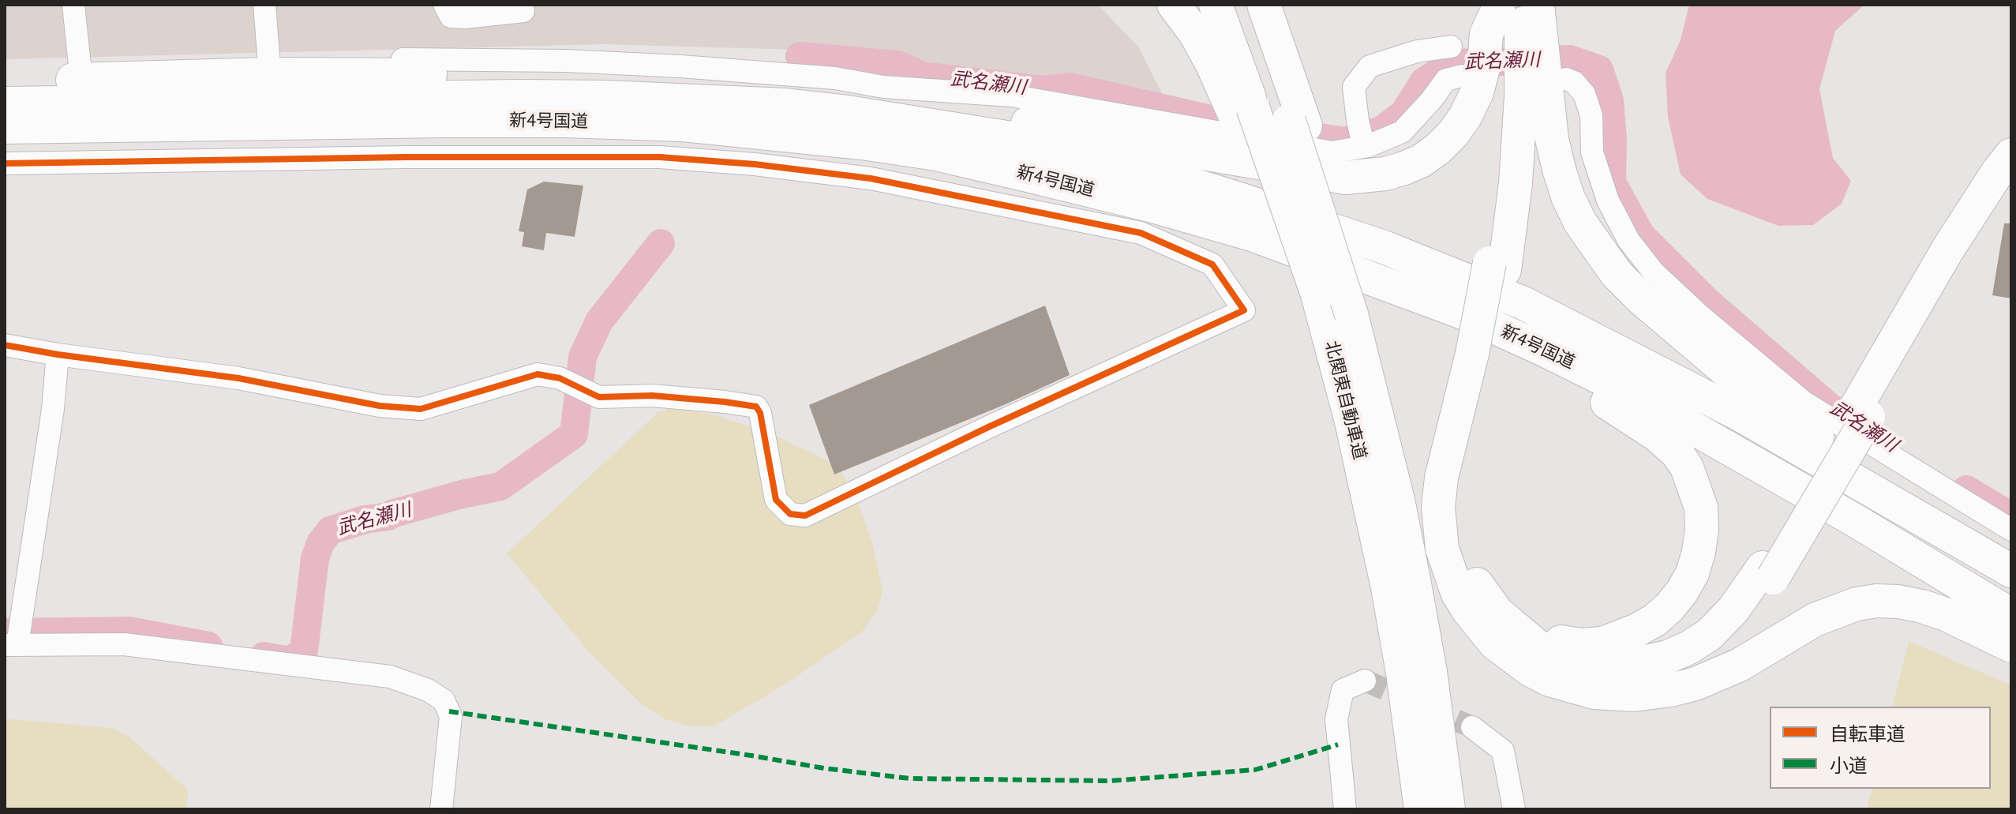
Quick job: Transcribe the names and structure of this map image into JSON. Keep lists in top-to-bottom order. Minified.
{"streets":{"highway":["新4号国道","北関東自動車道"]},"water":["武名瀬川"],"legend":["自転車道","小道"]}
